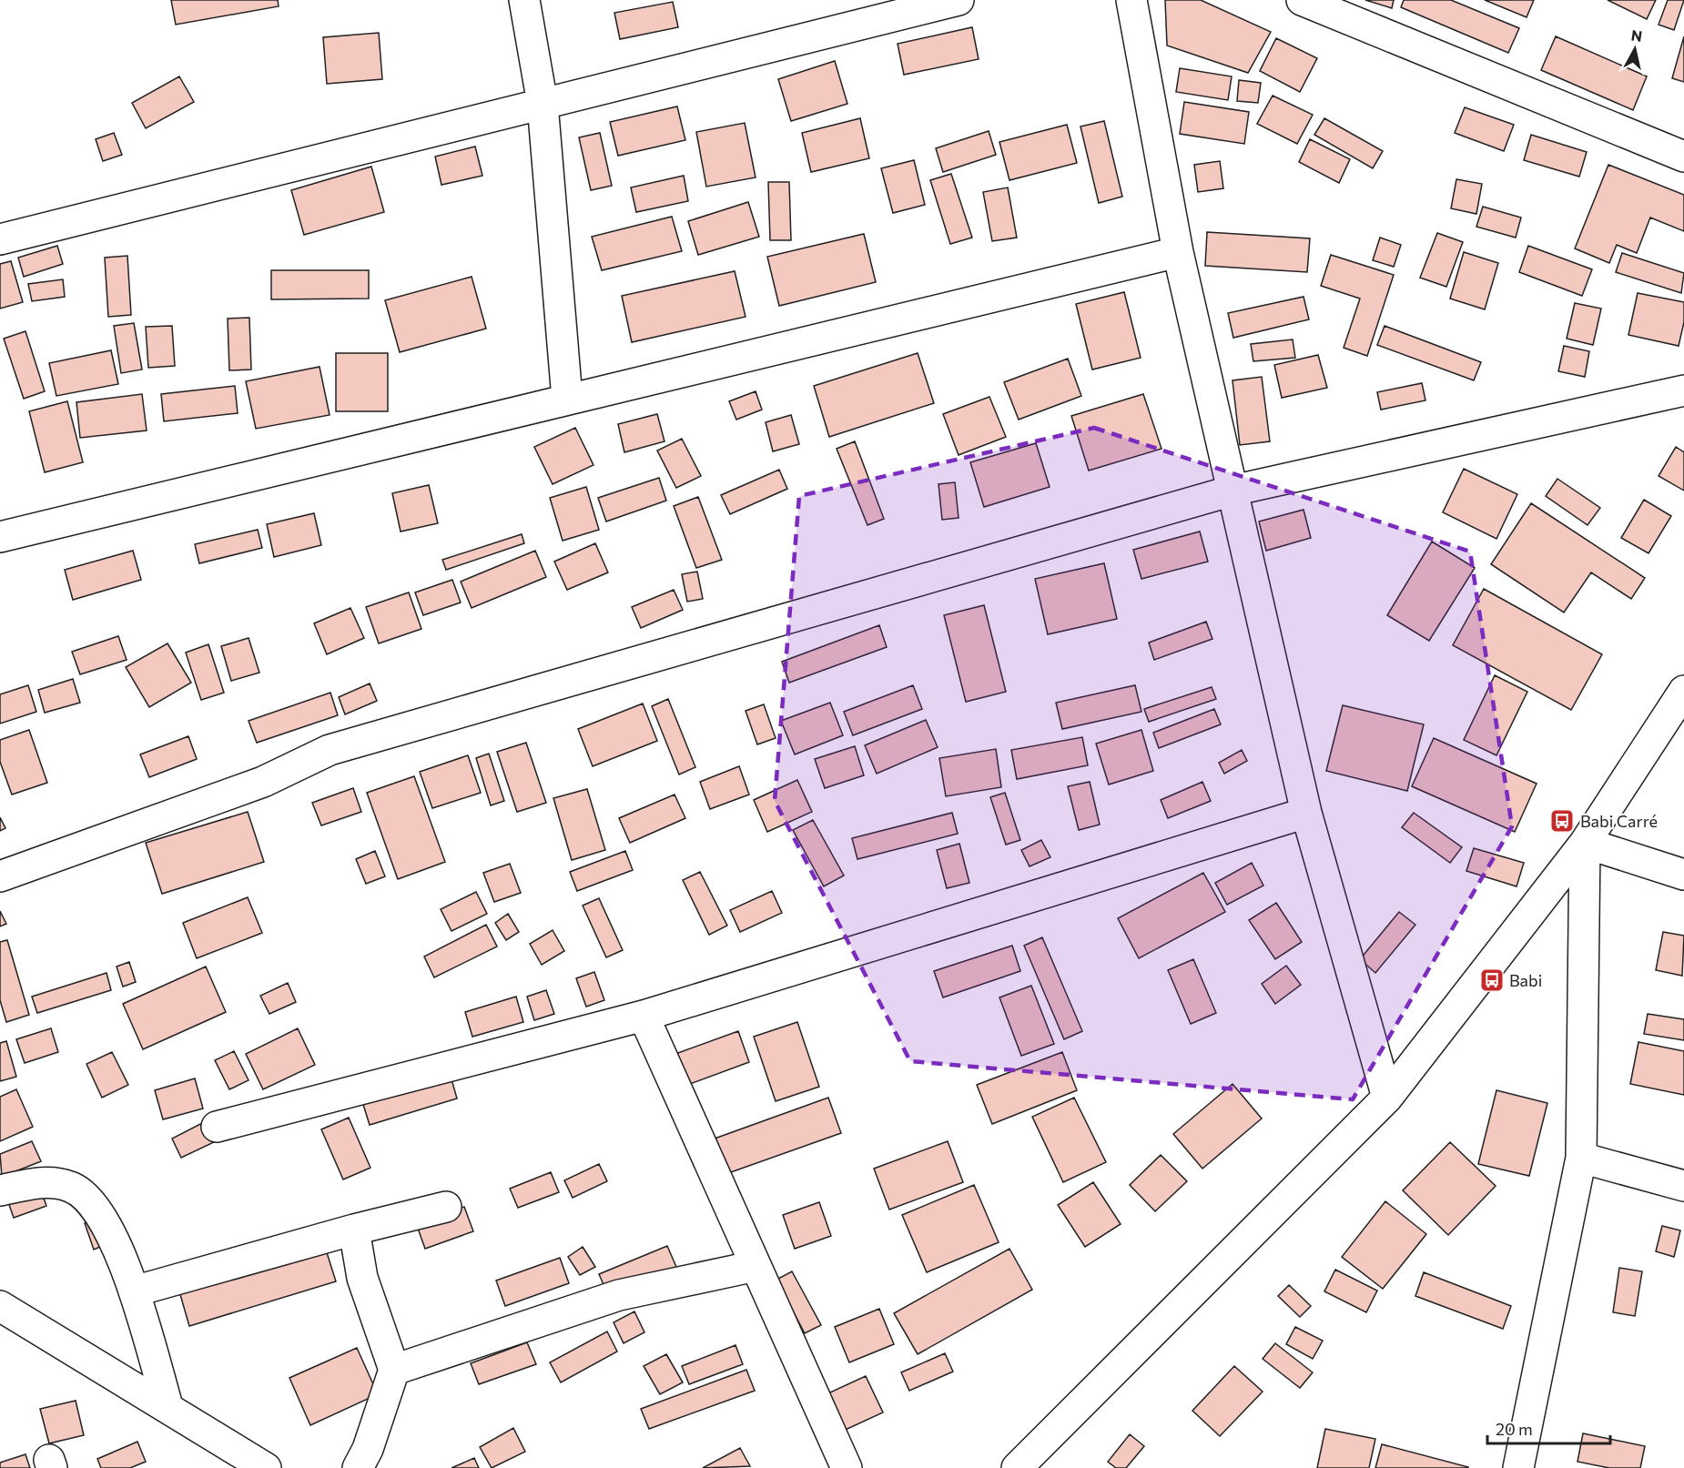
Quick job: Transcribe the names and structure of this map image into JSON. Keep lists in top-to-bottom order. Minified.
{"places":{"bus stop":["Babi Carré","Babi"]},"scale_bar":"20 m","north":"top"}
